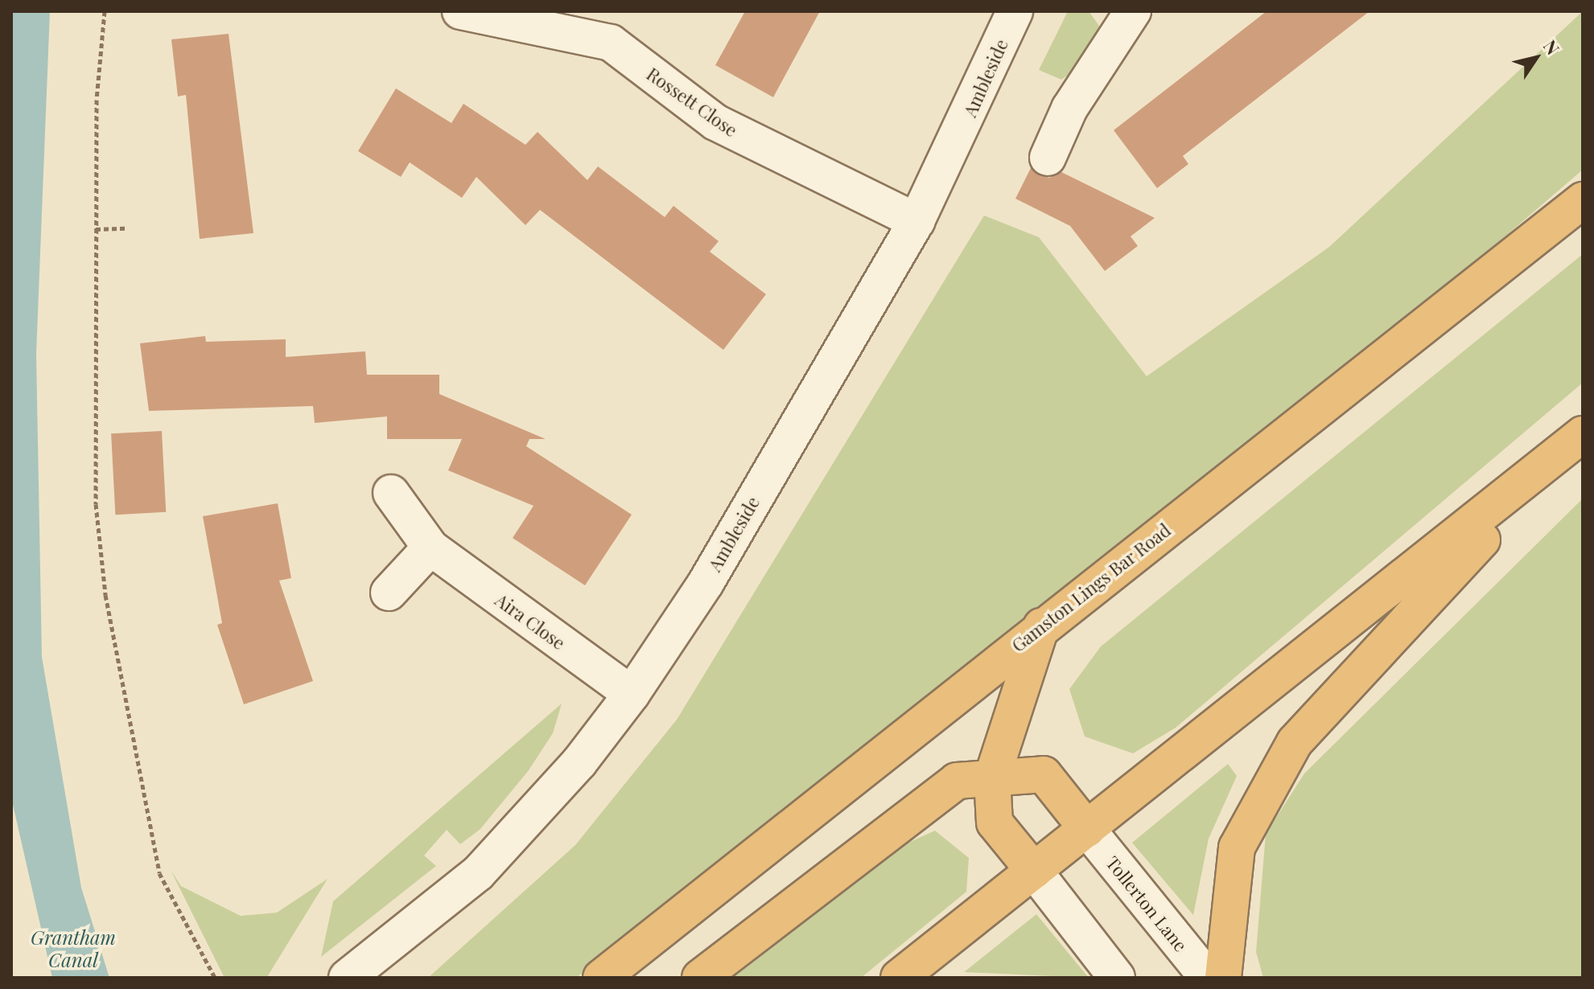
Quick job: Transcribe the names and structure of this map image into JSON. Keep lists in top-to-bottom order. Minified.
{"streets":{"highway":["Gamston Lings Bar Road"],"street":["Ambleside","Rossett Close","Aira Close","Tollerton Lane"]},"crossings":[["Ambleside","Rossett Close"],["Ambleside","Aira Close"]],"water":["Grantham Canal"],"north":"top right"}
